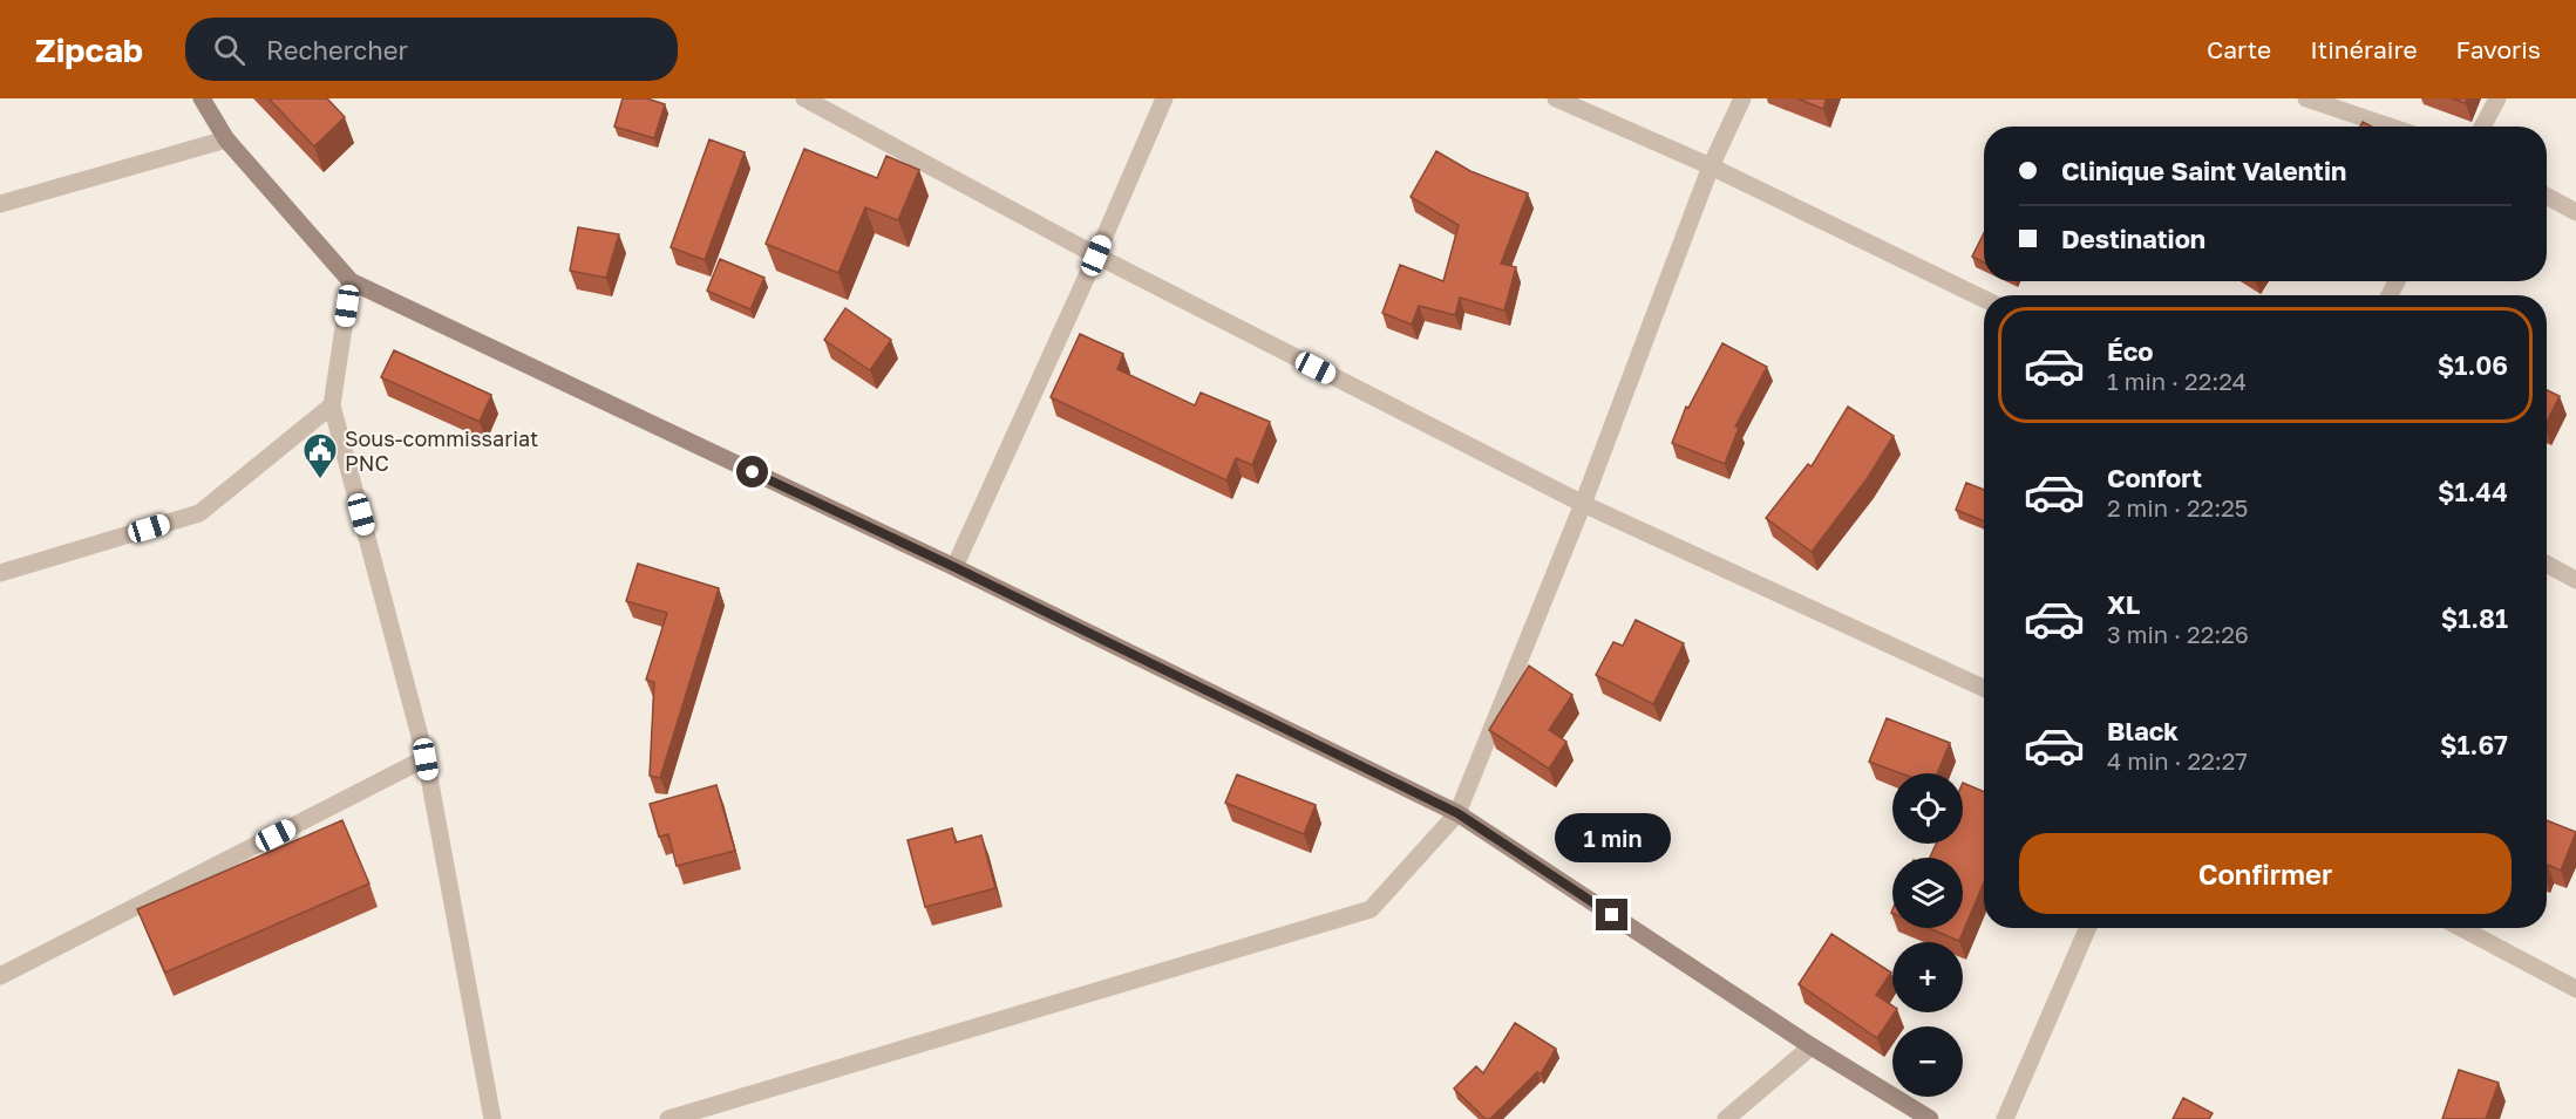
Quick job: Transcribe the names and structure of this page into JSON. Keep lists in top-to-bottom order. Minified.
{"places":{"public building":["Sous-commissariat PNC"]},"page":{"header":"Zipcab","search":"Rechercher","nav":["Carte","Itinéraire","Favoris"],"banner":["Clinique Saint Valentin","Destination"],"list":[{"name":"Éco","note":"1 min · 22:24","value":"$1.06"},{"name":"Confort","note":"2 min · 22:25","value":"$1.44"},{"name":"XL","note":"3 min · 22:26","value":"$1.81"},{"name":"Black","note":"4 min · 22:27","value":"$1.67"}],"map_buttons":["+","−"],"bubble":"1 min","buttons":"Confirmer"}}
